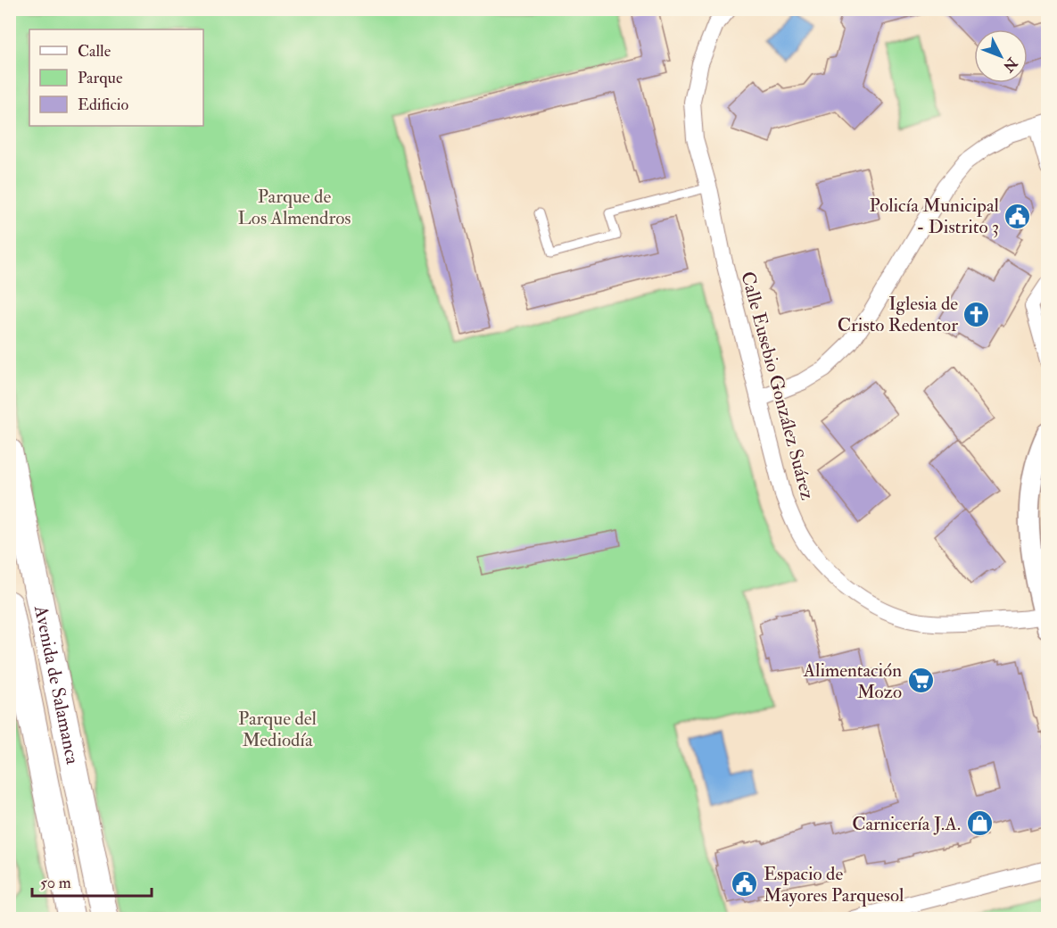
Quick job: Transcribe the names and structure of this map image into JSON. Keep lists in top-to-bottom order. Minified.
{"streets":{"highway":["Avenida de Salamanca"],"street":["Calle Eusebio González Suárez"]},"parks":["Parque de Los Almendros","Parque del Mediodía"],"places":{"public building":["Policía Municipal - Distrito 3","Espacio de Mayores Parquesol"],"church":["Iglesia de Cristo Redentor"],"supermarket":["Alimentación Mozo"],"shop":["Carnicería J.A."]},"legend":["Calle","Parque","Edificio"],"scale_bar":"50 m","north":"bottom right"}
